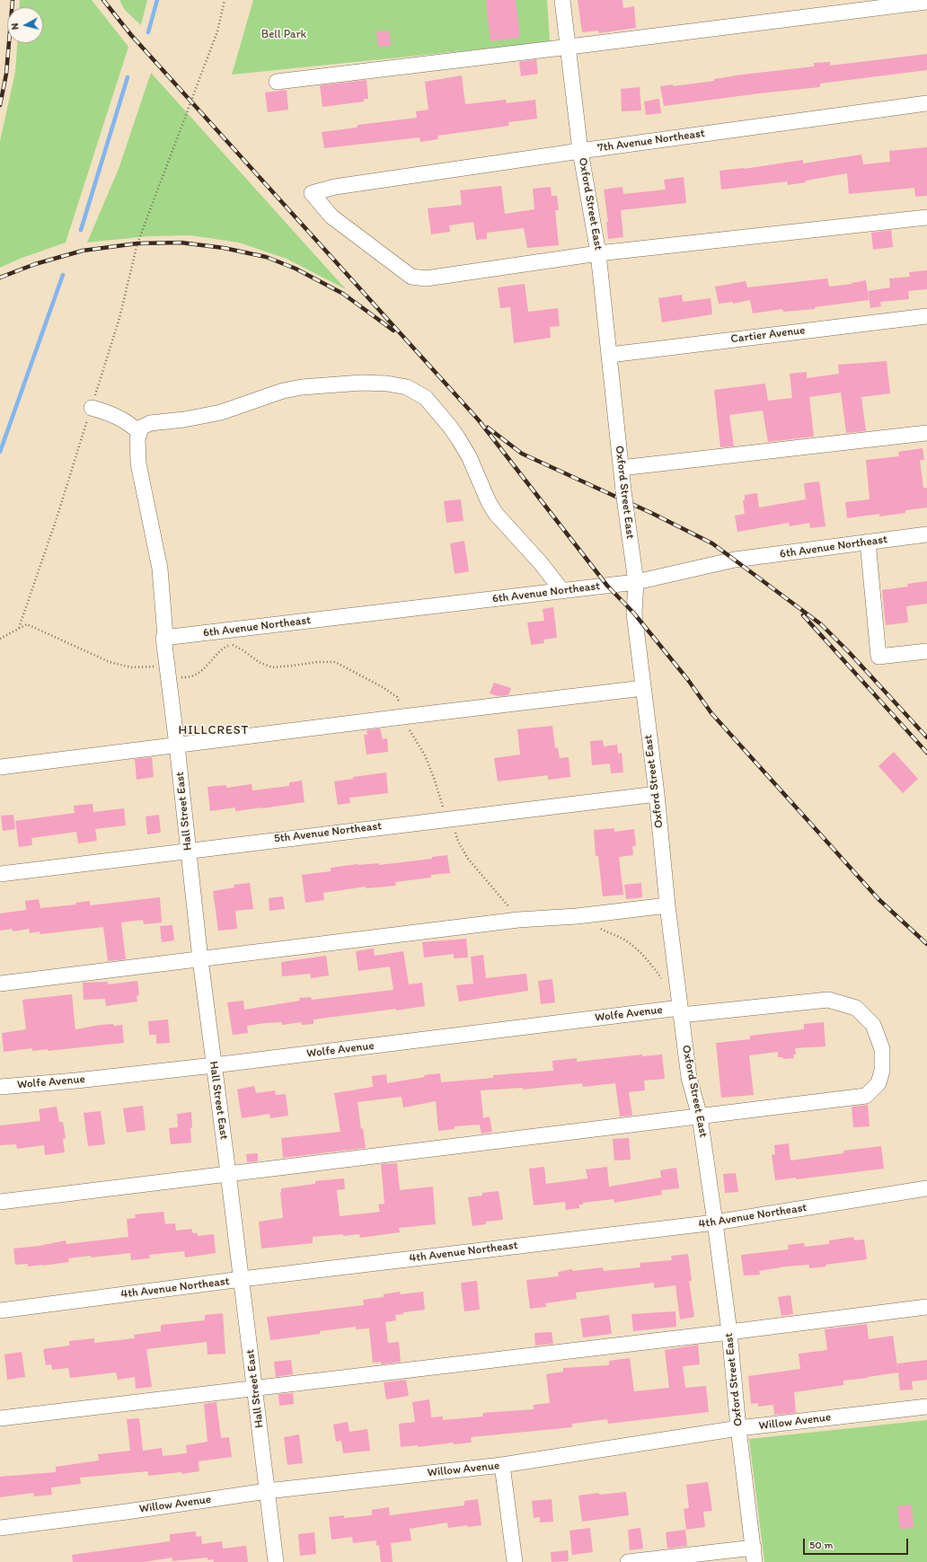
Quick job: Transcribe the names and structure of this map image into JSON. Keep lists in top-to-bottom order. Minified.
{"streets":{"street":["7th Avenue Northeast","Oxford Street East","Cartier Avenue","6th Avenue Northeast","Hall Street East","5th Avenue Northeast","Wolfe Avenue","4th Avenue Northeast","Willow Avenue"]},"crossings":[["7th Avenue Northeast","Oxford Street East"],["Oxford Street East","Cartier Avenue"],["Oxford Street East","6th Avenue Northeast"],["Oxford Street East","5th Avenue Northeast"],["Oxford Street East","Wolfe Avenue"],["Oxford Street East","4th Avenue Northeast"],["Oxford Street East","Willow Avenue"],["6th Avenue Northeast","Hall Street East"],["Hall Street East","5th Avenue Northeast"],["Hall Street East","Wolfe Avenue"],["Hall Street East","4th Avenue Northeast"],["Hall Street East","Willow Avenue"]],"districts":["HILLCREST"],"parks":["Bell Park"],"scale_bar":"50 m","north":"left"}
